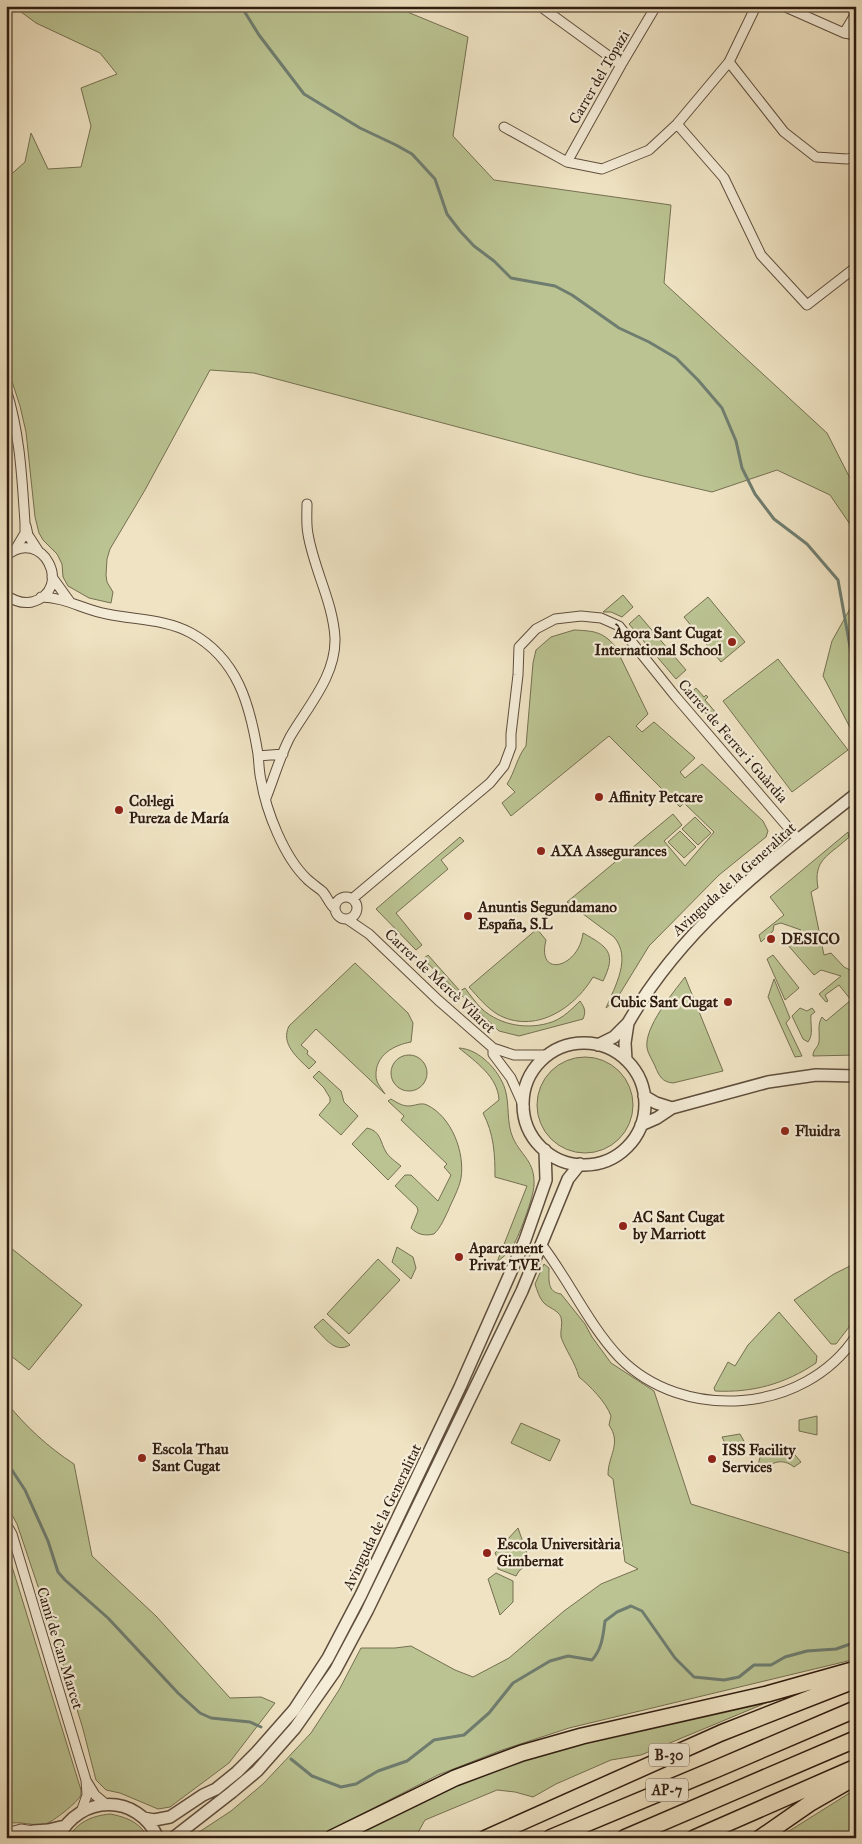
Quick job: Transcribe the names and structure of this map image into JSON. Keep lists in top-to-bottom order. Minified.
{"streets":{"highway":["B-30","AP-7"],"street":["Carrer del Topazi","Carrer de Ferrer i Guàrdia","Avinguda de la Generalitat","Carrer de Mercè Vilaret","Camí de Can Marcet"]},"crossings":[["Carrer de Ferrer i Guàrdia","Avinguda de la Generalitat"],["Carrer de Ferrer i Guàrdia","Carrer de Mercè Vilaret"],["Avinguda de la Generalitat","Carrer de Mercè Vilaret"]],"places":["Àgora Sant Cugat International School","Affinity Petcare","Col·legi Pureza de María","AXA Assegurances","Anuntis Segundamano España, S.L","DESICO","Cubic Sant Cugat","Fluidra","AC Sant Cugat by Marriott","Aparcament Privat TVE","Escola Thau Sant Cugat","ISS Facility Services","Escola Universitària Gimbernat"]}
